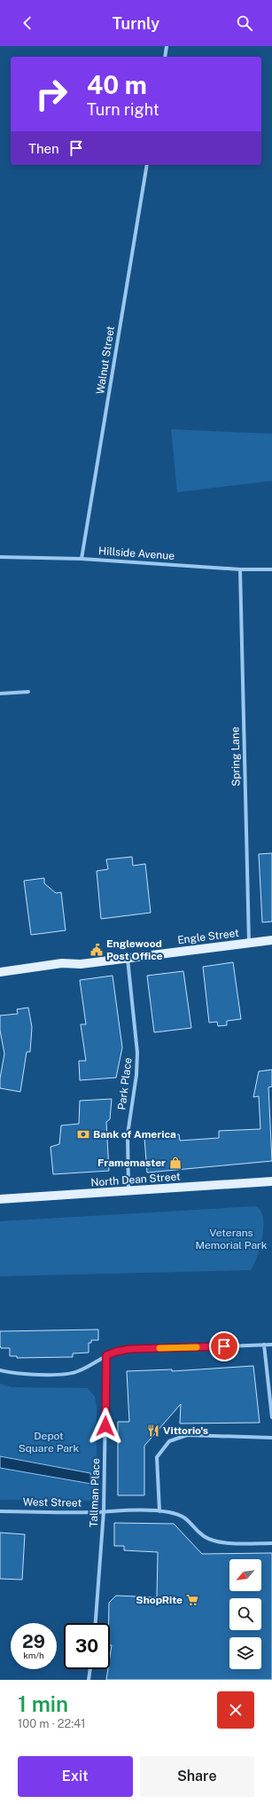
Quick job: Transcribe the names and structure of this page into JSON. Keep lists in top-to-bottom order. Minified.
{"streets":{"main road":["Engle Street","North Dean Street"],"street":["Walnut Street","Hillside Avenue","Spring Lane","Park Place","Tallman Place","West Street"]},"crossings":[["Walnut Street","Hillside Avenue"],["Hillside Avenue","Spring Lane"],["Spring Lane","Engle Street"],["Engle Street","Park Place"],["Park Place","North Dean Street"],["Tallman Place","West Street"]],"parks":["Veterans Memorial Park","Depot Square Park"],"places":{"public building":["Englewood Post Office"],"bank":["Bank of America"],"shop":["Framemaster"],"restaurant":["Vittorio's"],"supermarket":["ShopRite"]},"north":"bottom left","page":{"header":"Turnly","turn":["40 m","Turn right"],"then":"Then","speed":"29 km/h","limit":"30","heading":["1 min","100 m · 22:41"],"buttons":["Exit","Share"]}}
